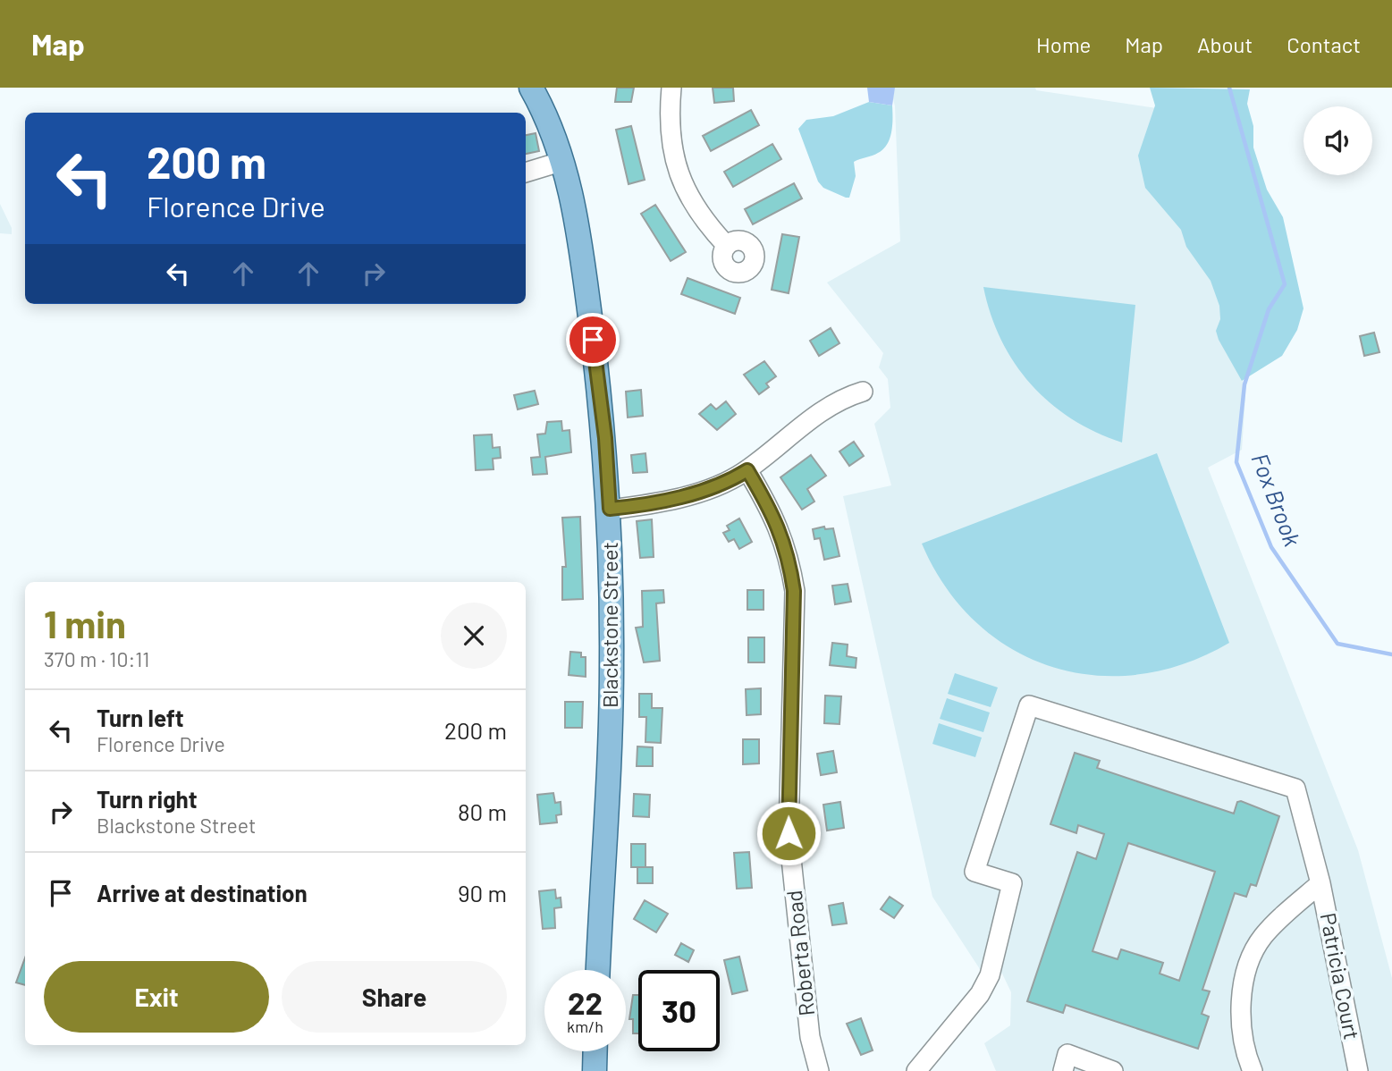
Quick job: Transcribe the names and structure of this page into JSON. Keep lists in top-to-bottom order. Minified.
{"streets":{"main road":["Blackstone Street"],"street":["Roberta Road","Patricia Court"]},"water":["Fox Brook"],"page":{"header":"Map","nav":["Home","Map","About","Contact"],"turn":["200 m","Florence Drive"],"heading":["1 min","370 m · 10:11"],"list":[{"name":"Turn left","note":"Florence Drive","value":"200 m"},{"name":"Turn right","note":"Blackstone Street","value":"80 m"},{"name":"Arrive at destination","value":"90 m"}],"buttons":["Exit","Share"],"speed":"22 km/h","limit":"30"}}
